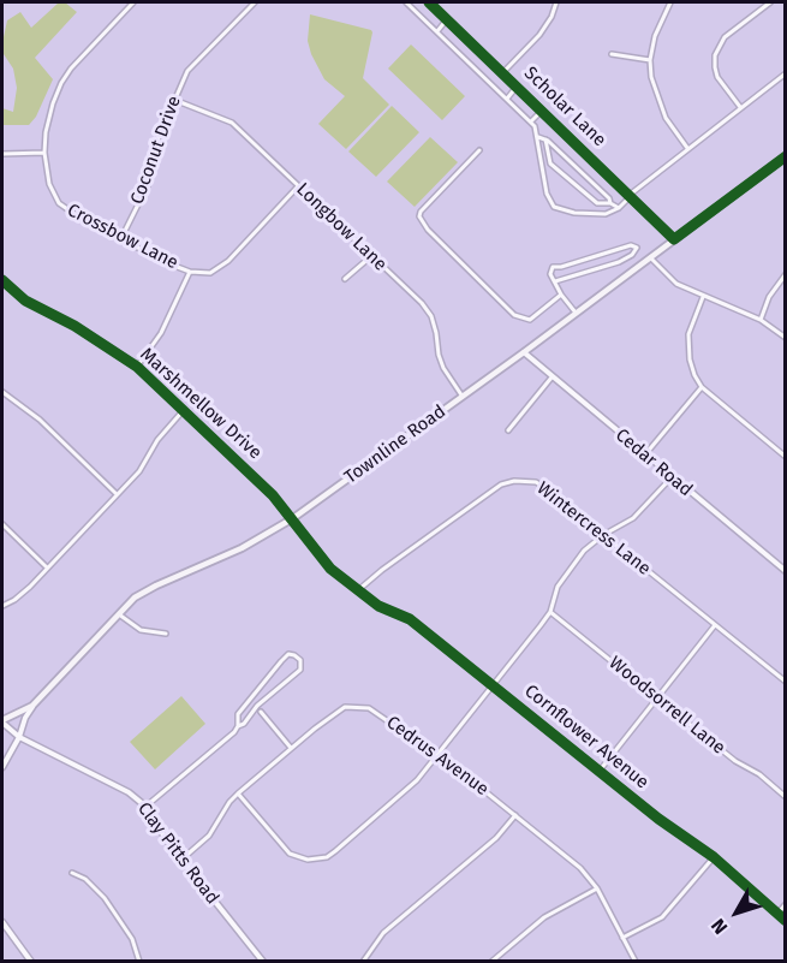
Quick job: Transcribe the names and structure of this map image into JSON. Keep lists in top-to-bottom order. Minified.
{"streets":{"main road":["Townline Road"],"street":["Scholar Lane","Coconut Drive","Longbow Lane","Crossbow Lane","Marshmellow Drive","Cedar Road","Wintercress Lane","Woodsorrell Lane","Cornflower Avenue","Cedrus Avenue","Clay Pitts Road"]},"crossings":[["Scholar Lane","Townline Road"],["Coconut Drive","Longbow Lane"],["Coconut Drive","Crossbow Lane"],["Longbow Lane","Crossbow Lane"],["Longbow Lane","Townline Road"],["Marshmellow Drive","Townline Road"],["Marshmellow Drive","Wintercress Lane"],["Marshmellow Drive","Cornflower Avenue"],["Townline Road","Cedar Road"],["Townline Road","Clay Pitts Road"],["Wintercress Lane","Cornflower Avenue"],["Cedrus Avenue","Clay Pitts Road"]],"north":"bottom left"}
